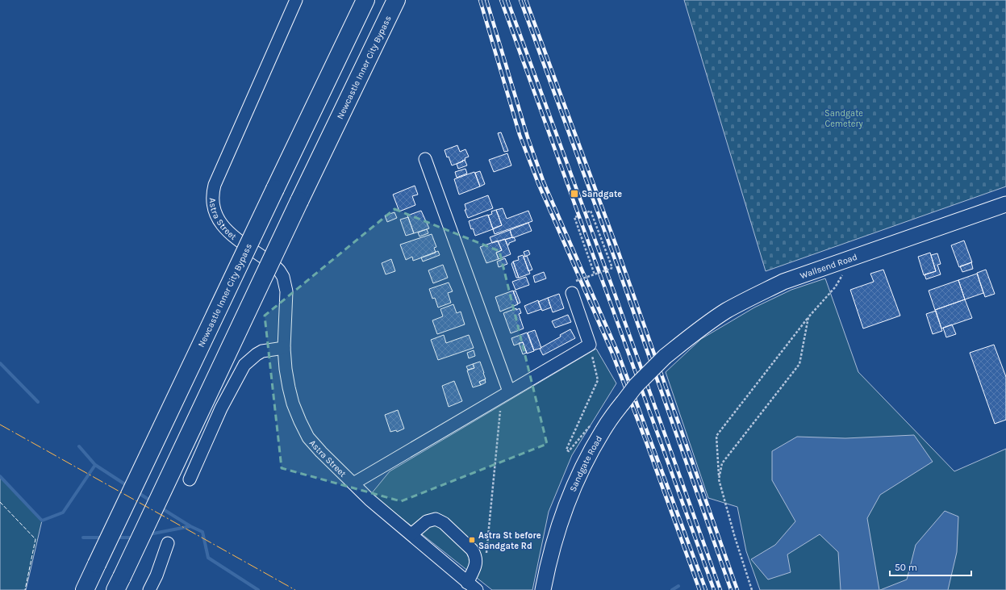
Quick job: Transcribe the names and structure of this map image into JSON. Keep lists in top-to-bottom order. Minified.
{"streets":{"highway":["Newcastle Inner City Bypass"],"main road":["Wallsend Road","Sandgate Road"],"street":["Astra Street"]},"crossings":[["Wallsend Road","Sandgate Road"]],"parks":["Sandgate Cemetery"],"places":{"transit":["Sandgate","Astra St before Sandgate Rd"]},"scale_bar":"50 m"}
